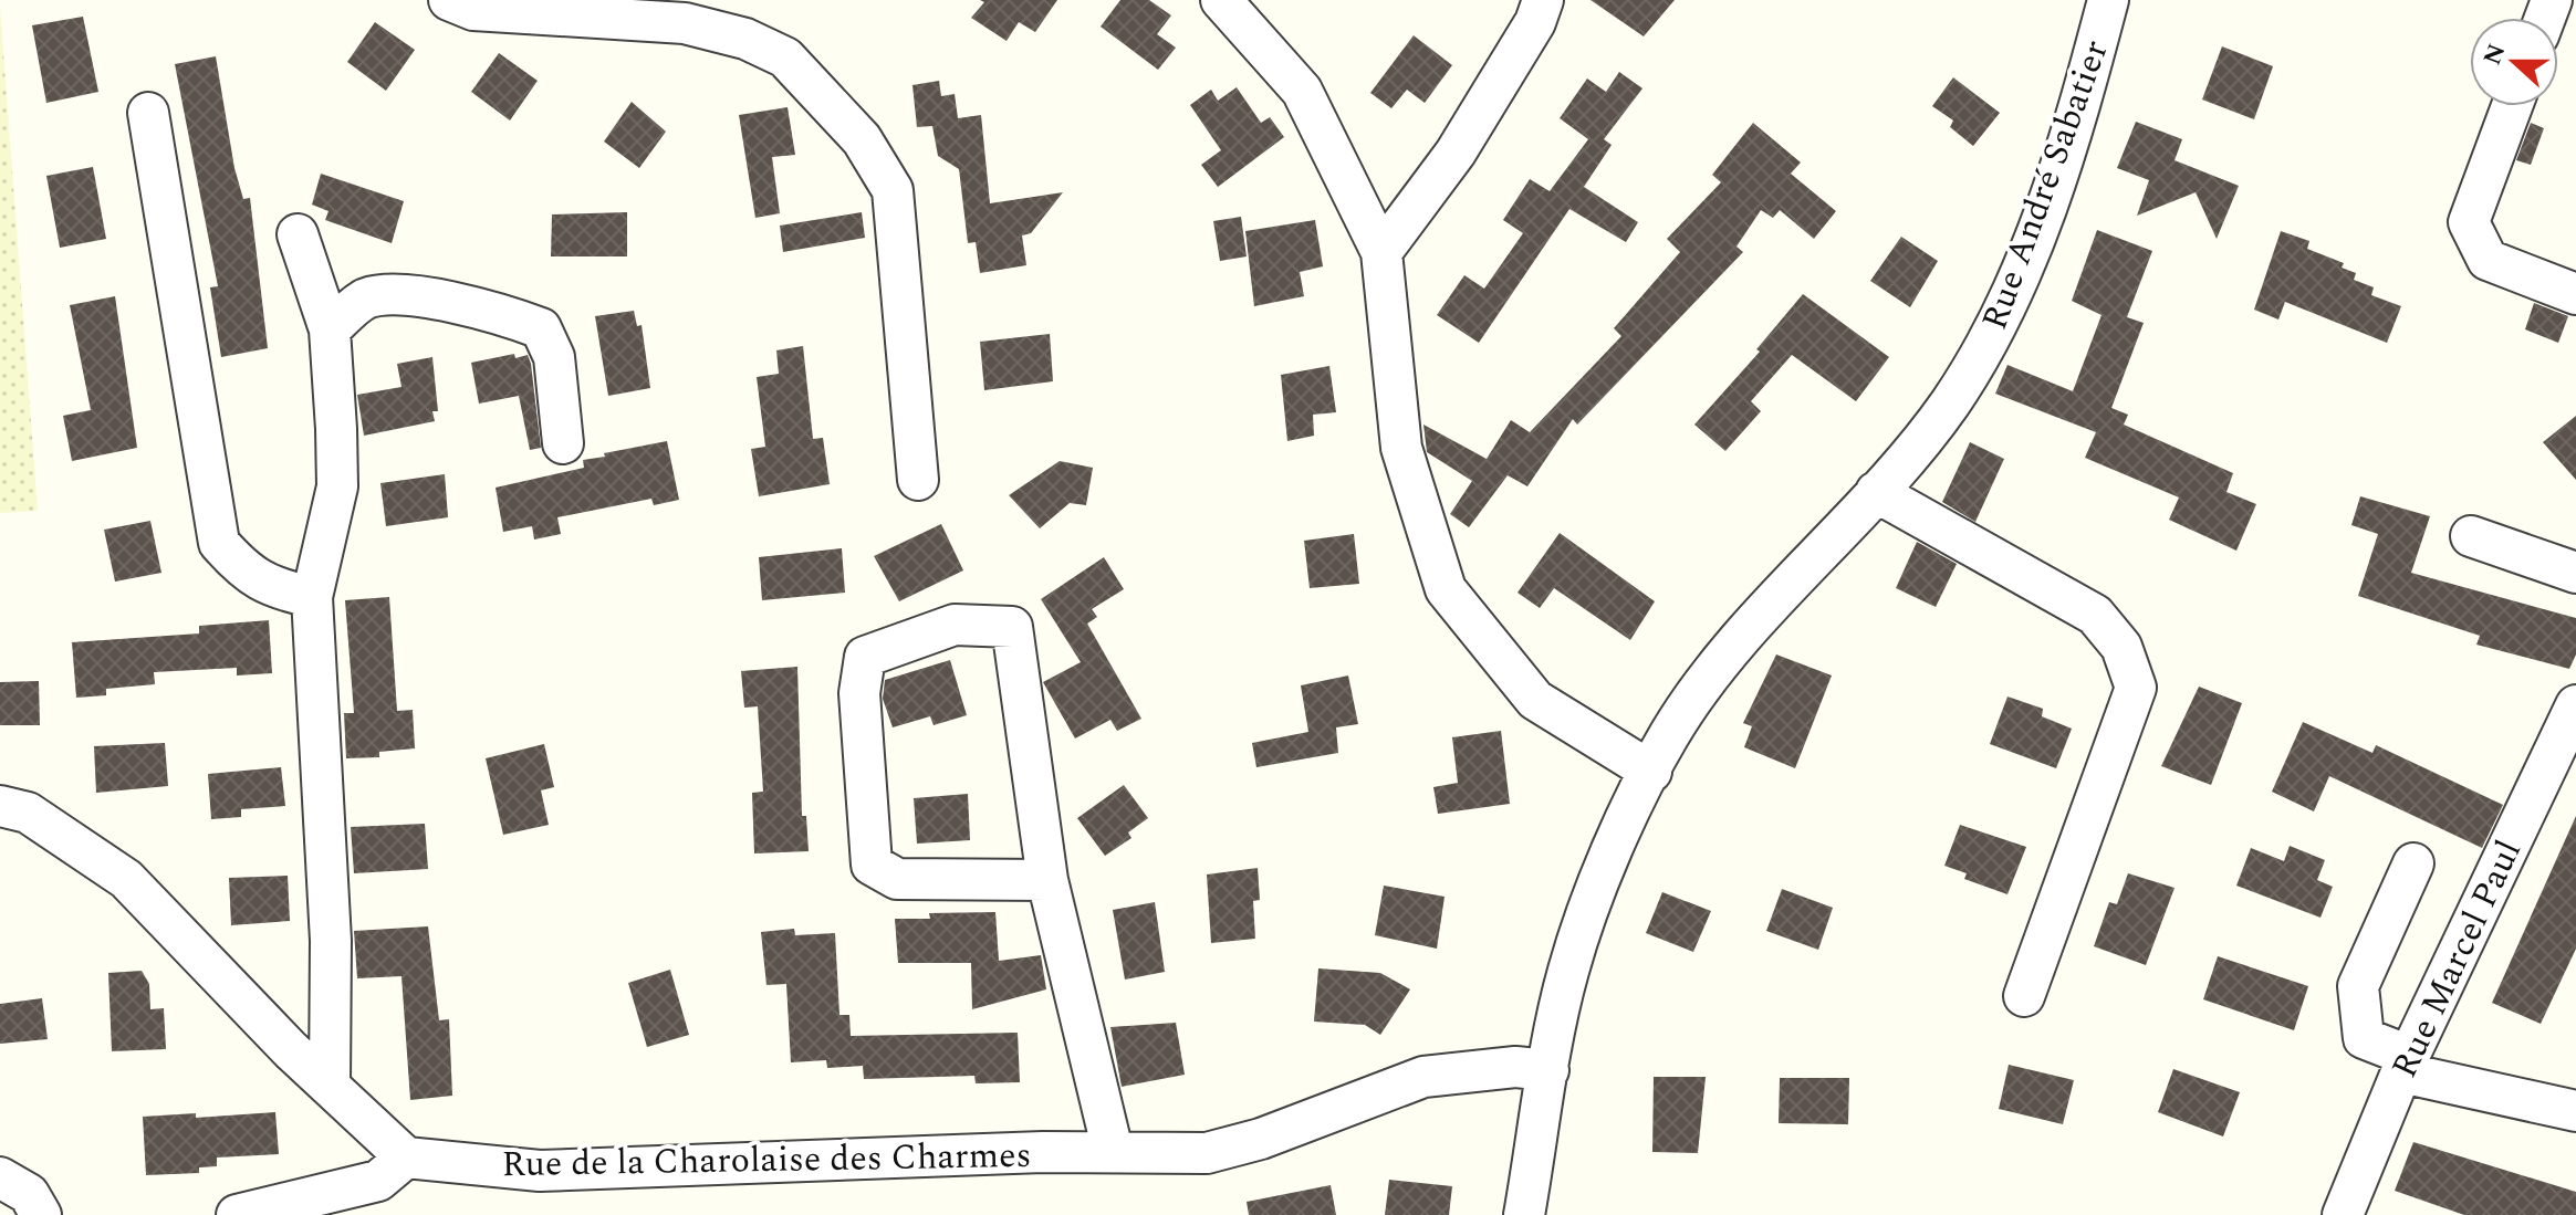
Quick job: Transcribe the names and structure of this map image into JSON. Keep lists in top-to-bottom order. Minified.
{"streets":{"street":["Rue André Sabatier","Rue Marcel Paul","Rue de la Charolaise des Charmes"]},"crossings":[["Rue André Sabatier","Rue de la Charolaise des Charmes"]],"north":"left"}
